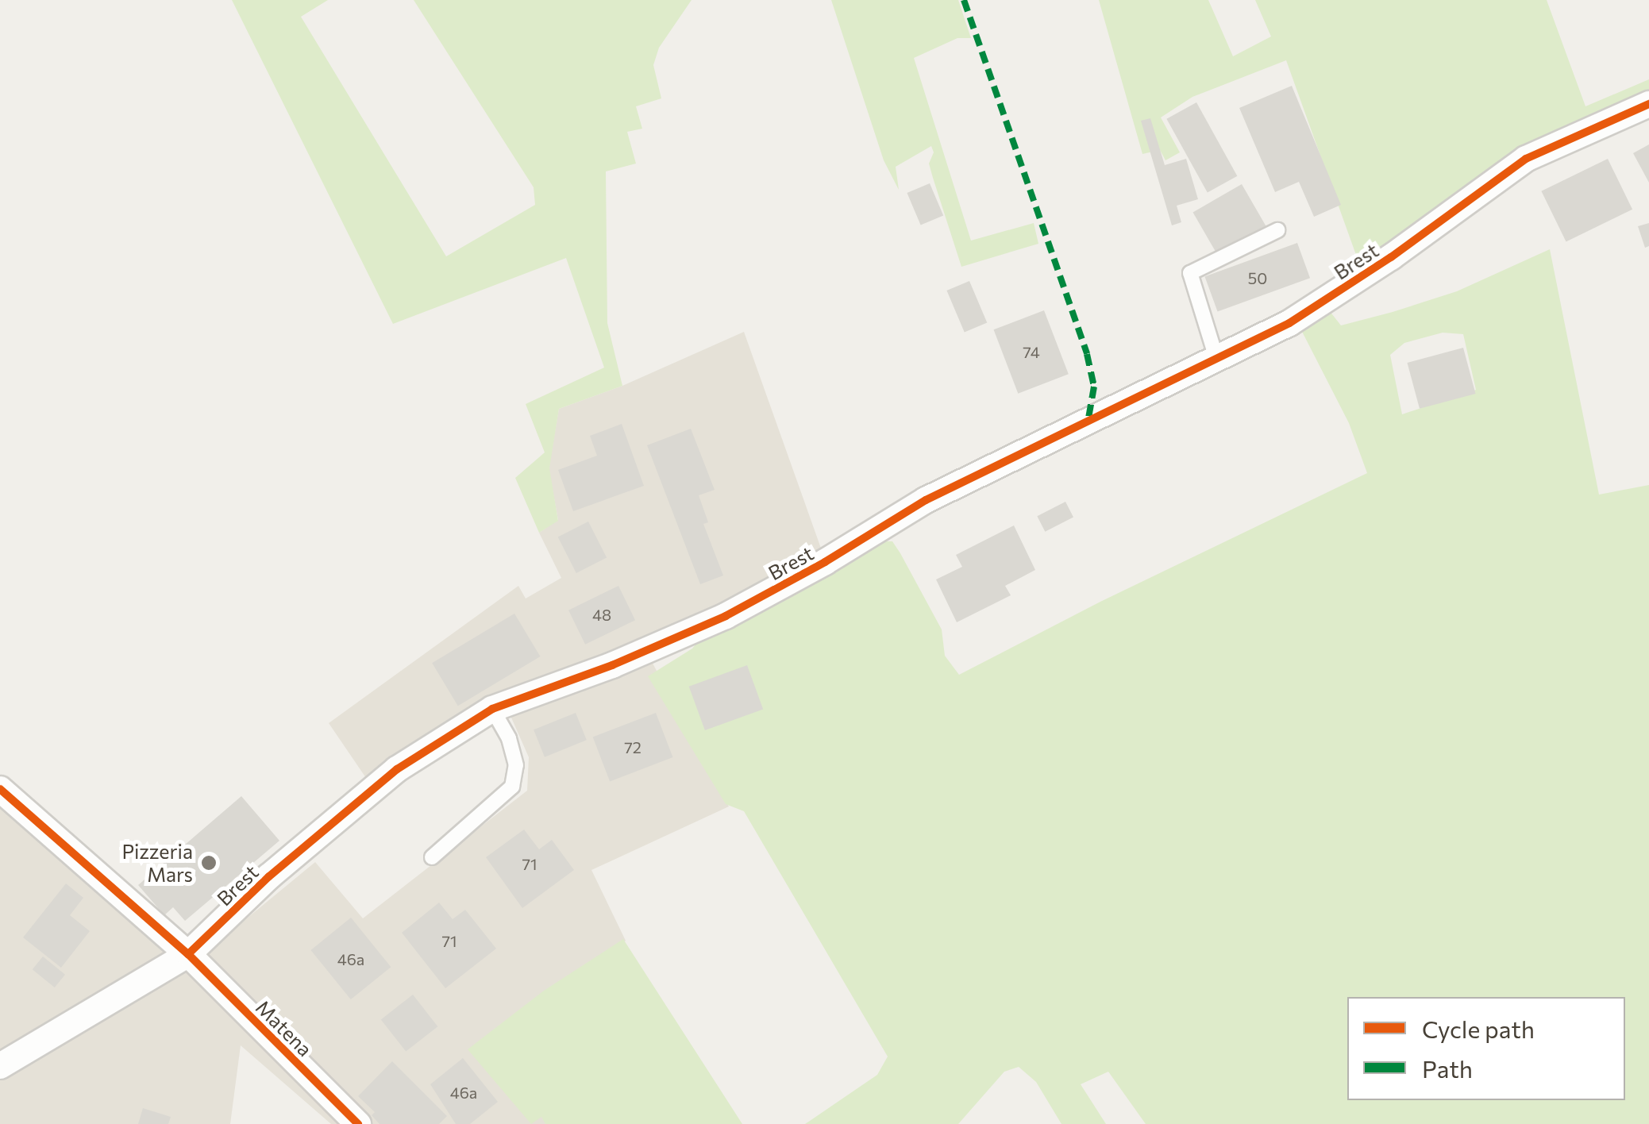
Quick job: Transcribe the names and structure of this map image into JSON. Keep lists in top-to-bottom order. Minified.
{"streets":{"street":["Brest","Matena"]},"crossings":[["Brest","Matena"]],"places":["Pizzeria Mars"],"house_numbers":["50","74","48","72","71","71","46a","46a"],"legend":["Cycle path","Path"]}
